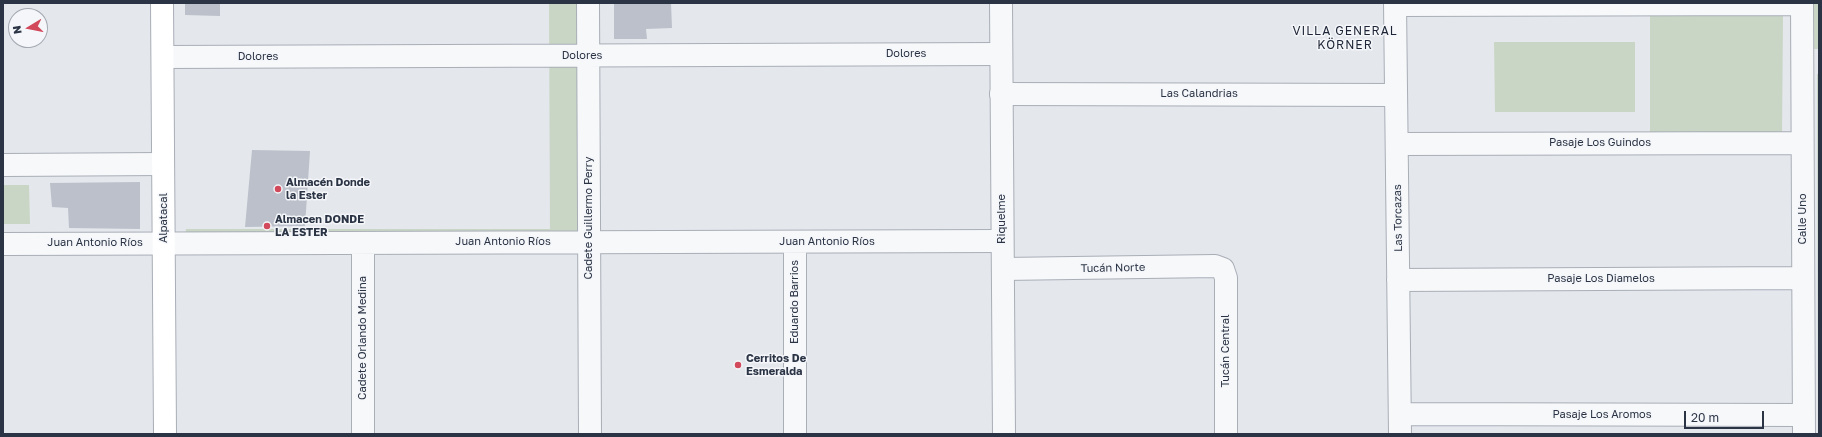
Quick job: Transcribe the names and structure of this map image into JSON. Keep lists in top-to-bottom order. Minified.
{"streets":{"main road":["Alpatacal"],"street":["Dolores","Las Calandrias","Pasaje Los Guindos","Cadete Guillermo Perry","Las Torcazas","Riquelme","Calle Uno","Juan Antonio Ríos","Tucán Norte","Pasaje Los Diamelos","Eduardo Barrios","Cadete Orlando Medina","Tucán Central","Pasaje Los Aromos"]},"crossings":[["Dolores","Alpatacal"],["Dolores","Cadete Guillermo Perry"],["Dolores","Riquelme"],["Las Calandrias","Las Torcazas"],["Las Calandrias","Riquelme"],["Pasaje Los Guindos","Las Torcazas"],["Pasaje Los Guindos","Calle Uno"],["Alpatacal","Juan Antonio Ríos"],["Cadete Guillermo Perry","Juan Antonio Ríos"],["Las Torcazas","Pasaje Los Diamelos"],["Las Torcazas","Pasaje Los Aromos"],["Riquelme","Juan Antonio Ríos"],["Riquelme","Tucán Norte"],["Calle Uno","Pasaje Los Diamelos"],["Calle Uno","Pasaje Los Aromos"],["Juan Antonio Ríos","Eduardo Barrios"],["Juan Antonio Ríos","Cadete Orlando Medina"],["Tucán Norte","Tucán Central"]],"districts":["VILLA GENERAL KÖRNER"],"places":["Almacén Donde la Ester","Almacen DONDE LA ESTER","Cerritos De Esmeralda"],"scale_bar":"20 m","north":"left"}
